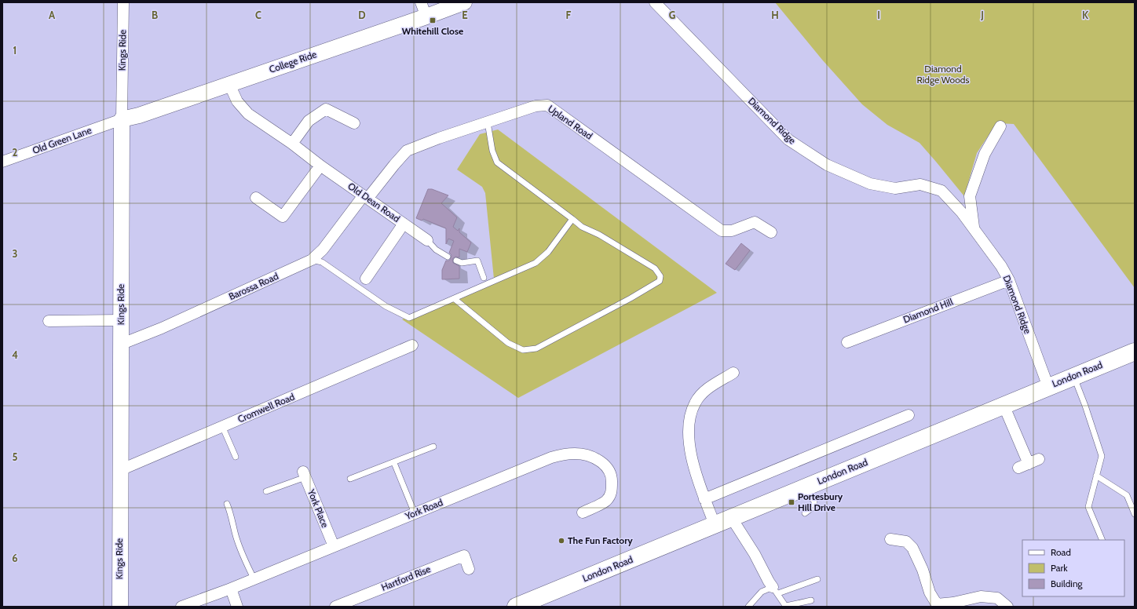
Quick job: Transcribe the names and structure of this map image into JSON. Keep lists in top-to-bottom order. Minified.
{"streets":{"main road":["London Road"],"street":["Kings Ride","College Ride","Diamond Ridge","Upland Road","Old Green Lane","Old Dean Road","Barossa Road","Diamond Hill","Cromwell Road","York Place","York Road","Hartford Rise"]},"crossings":[["Kings Ride","College Ride"],["Kings Ride","Old Green Lane"],["Kings Ride","Barossa Road"],["Kings Ride","Cromwell Road"],["College Ride","Old Green Lane"],["College Ride","Old Dean Road"],["Diamond Ridge","Diamond Hill"],["Diamond Ridge","London Road"],["Upland Road","Old Dean Road"],["Upland Road","Barossa Road"],["Old Dean Road","Barossa Road"],["York Place","York Road"]],"parks":["Diamond Ridge Woods"],"places":{"transit":["Whitehill Close","Portesbury Hill Drive"],"other":["The Fun Factory"]},"legend":["Road","Park","Building"],"grid":{"columns":["A","B","C","D","E","F","G","H","I","J","K"],"rows":["1","2","3","4","5","6"]}}
